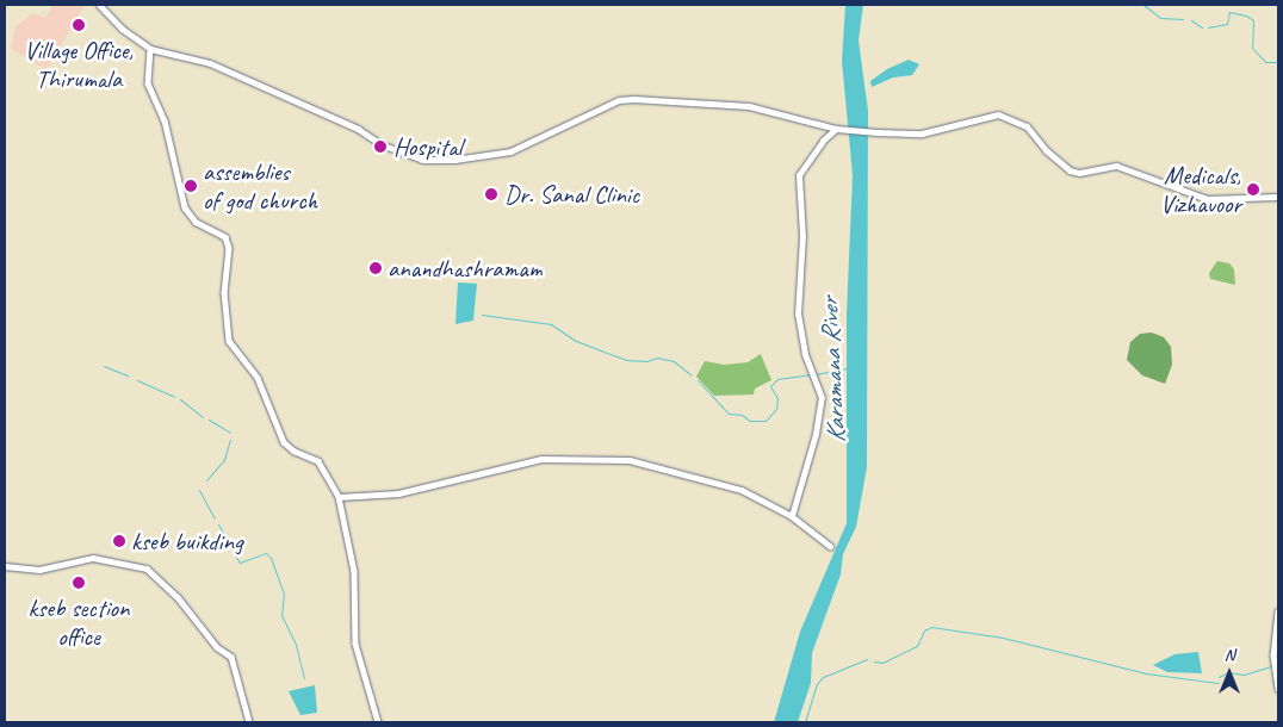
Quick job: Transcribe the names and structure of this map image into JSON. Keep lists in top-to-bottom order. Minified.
{"water":["Karamana River"],"places":["Village Office, Thirumala","Hospital","assemblies of god church","Medicals, Vizhavoor","Dr. Sanal Clinic","anandhashramam","kseb buikding","kseb section office"],"north":"top"}
